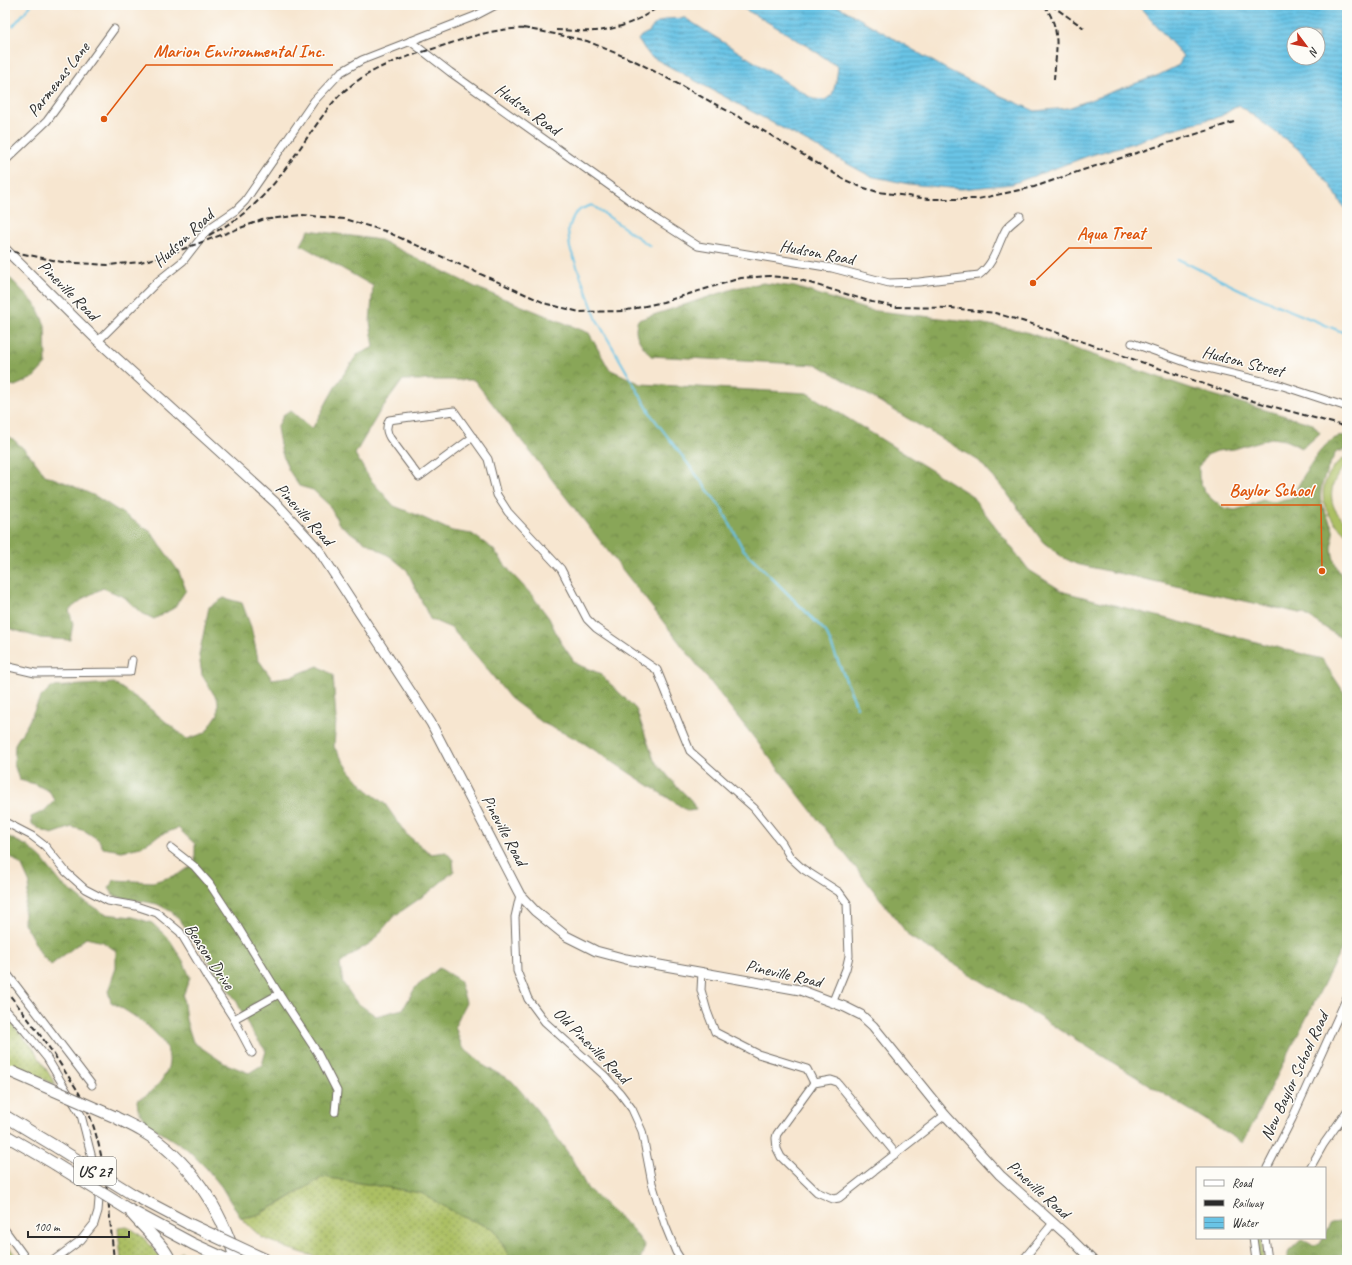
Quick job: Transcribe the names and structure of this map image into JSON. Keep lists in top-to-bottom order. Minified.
{"streets":{"highway":["US 27"],"main road":["Pineville Road"],"street":["Parmenas Lane","Hudson Road","Hudson Street","Beason Drive","Old Pineville Road","New Baylor School Road"]},"crossings":[["Hudson Road","Pineville Road"],["Pineville Road","Old Pineville Road"]],"places":["Marion Environmental Inc.","Aqua Treat","Baylor School"],"legend":["Road","Railway","Water"],"scale_bar":"100 m","north":"bottom right"}
